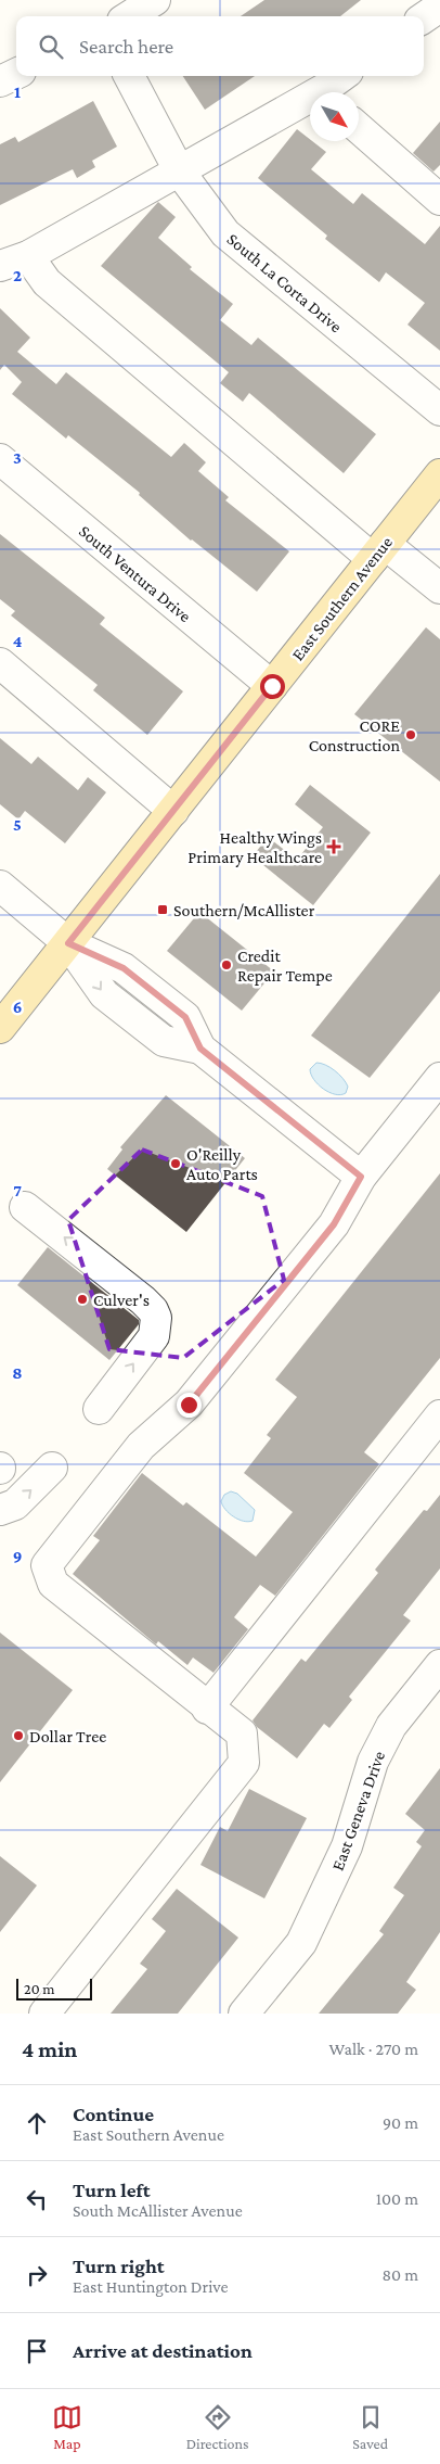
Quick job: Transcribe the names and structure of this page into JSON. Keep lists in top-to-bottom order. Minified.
{"streets":{"main road":["East Southern Avenue"],"street":["South La Corta Drive","South Ventura Drive","East Geneva Drive"]},"crossings":[["South Ventura Drive","East Southern Avenue"]],"places":{"other":["CORE Construction","Credit Repair Tempe","O'Reilly Auto Parts","Culver's","Dollar Tree"],"health":["Healthy Wings Primary Healthcare"],"transit":["Southern/McAllister"]},"scale_bar":"20 m","north":"bottom right","page":{"search":"Search here","scale":"20 m","heading":["4 min","Walk · 270 m"],"list":[["Continue","East Southern Avenue","90 m"],["Turn left","South McAllister Avenue","100 m"],["Turn right","East Huntington Drive","80 m"],"Arrive at destination"],"nav":["Map","Directions","Saved"]},"grid":{"rows":["1","2","3","4","5","6","7","8","9"]}}
